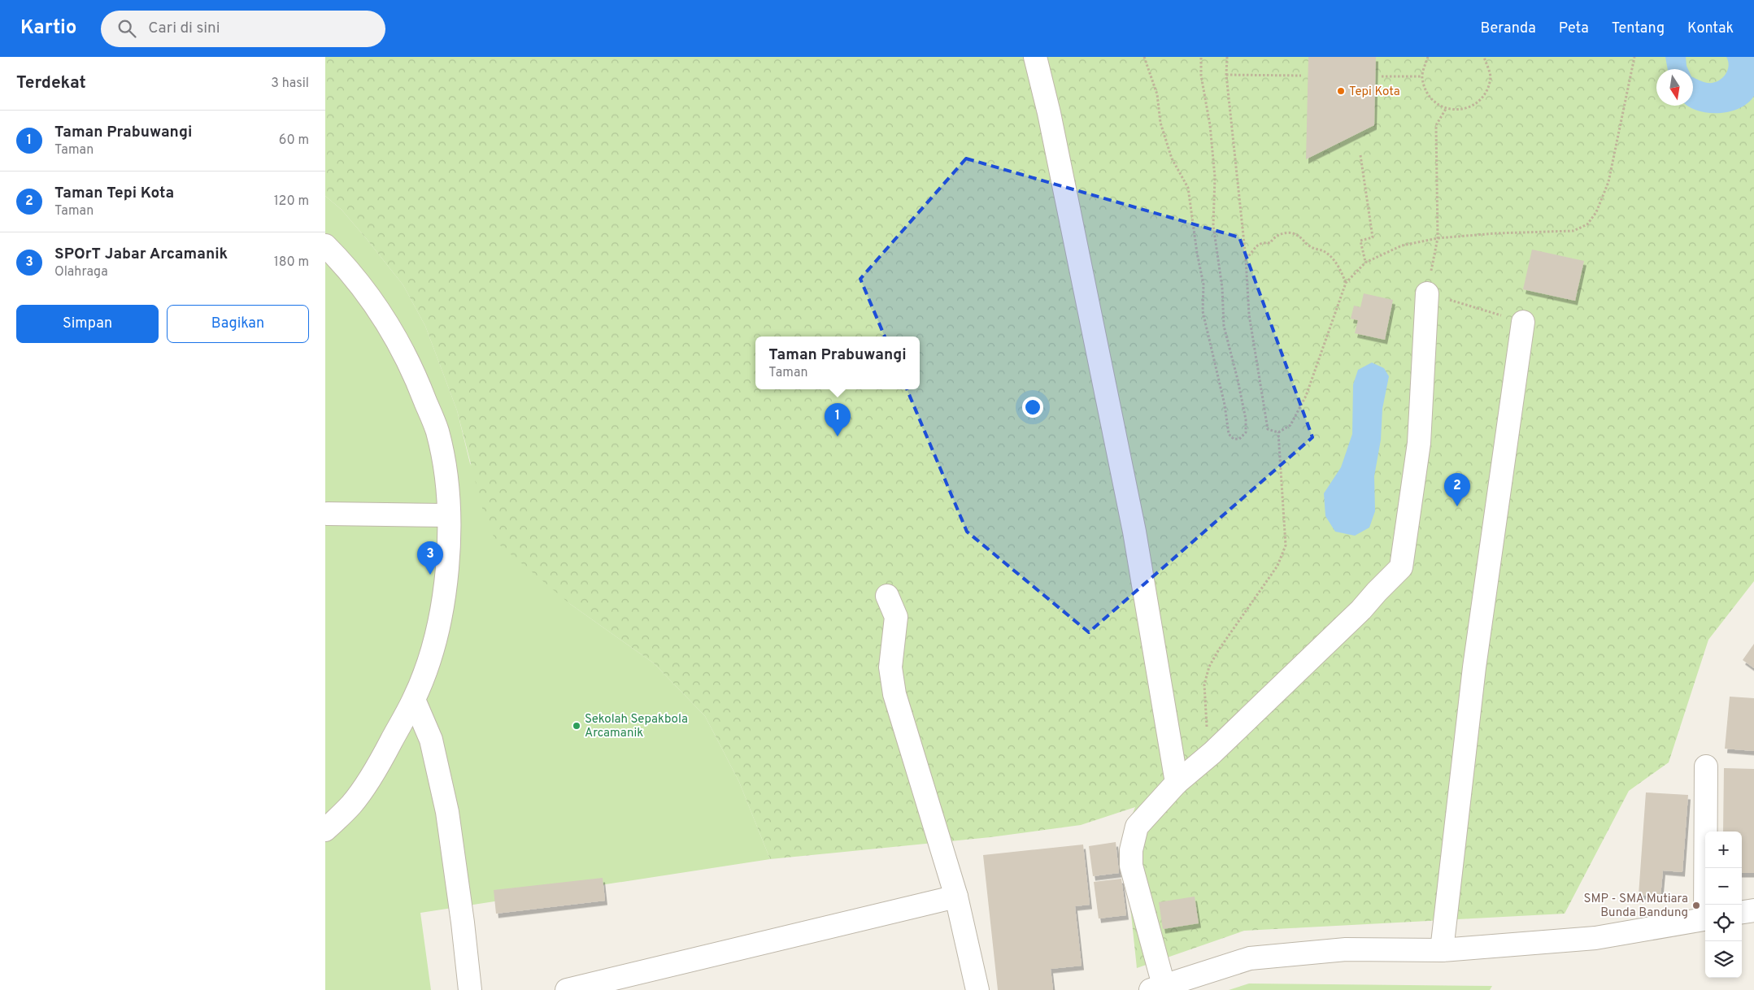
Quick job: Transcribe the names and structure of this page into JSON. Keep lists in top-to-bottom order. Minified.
{"places":["Tepi Kota","Sekolah Sepakbola Arcamanik","SMP - SMA Mutiara Bunda Bandung"],"north":"bottom","page":{"header":"Kartio","search":"Cari di sini","nav":["Beranda","Peta","Tentang","Kontak"],"heading":["Terdekat","3 hasil"],"list":[{"mark":"1","name":"Taman Prabuwangi","note":"Taman","value":"60 m"},{"mark":"2","name":"Taman Tepi Kota","note":"Taman","value":"120 m"},{"mark":"3","name":"SPOrT Jabar Arcamanik","note":"Olahraga","value":"180 m"}],"buttons":["Simpan","Bagikan"],"popup":["Taman Prabuwangi","Taman"],"pins":["1","2","3"],"map_buttons":["+","−"]}}
